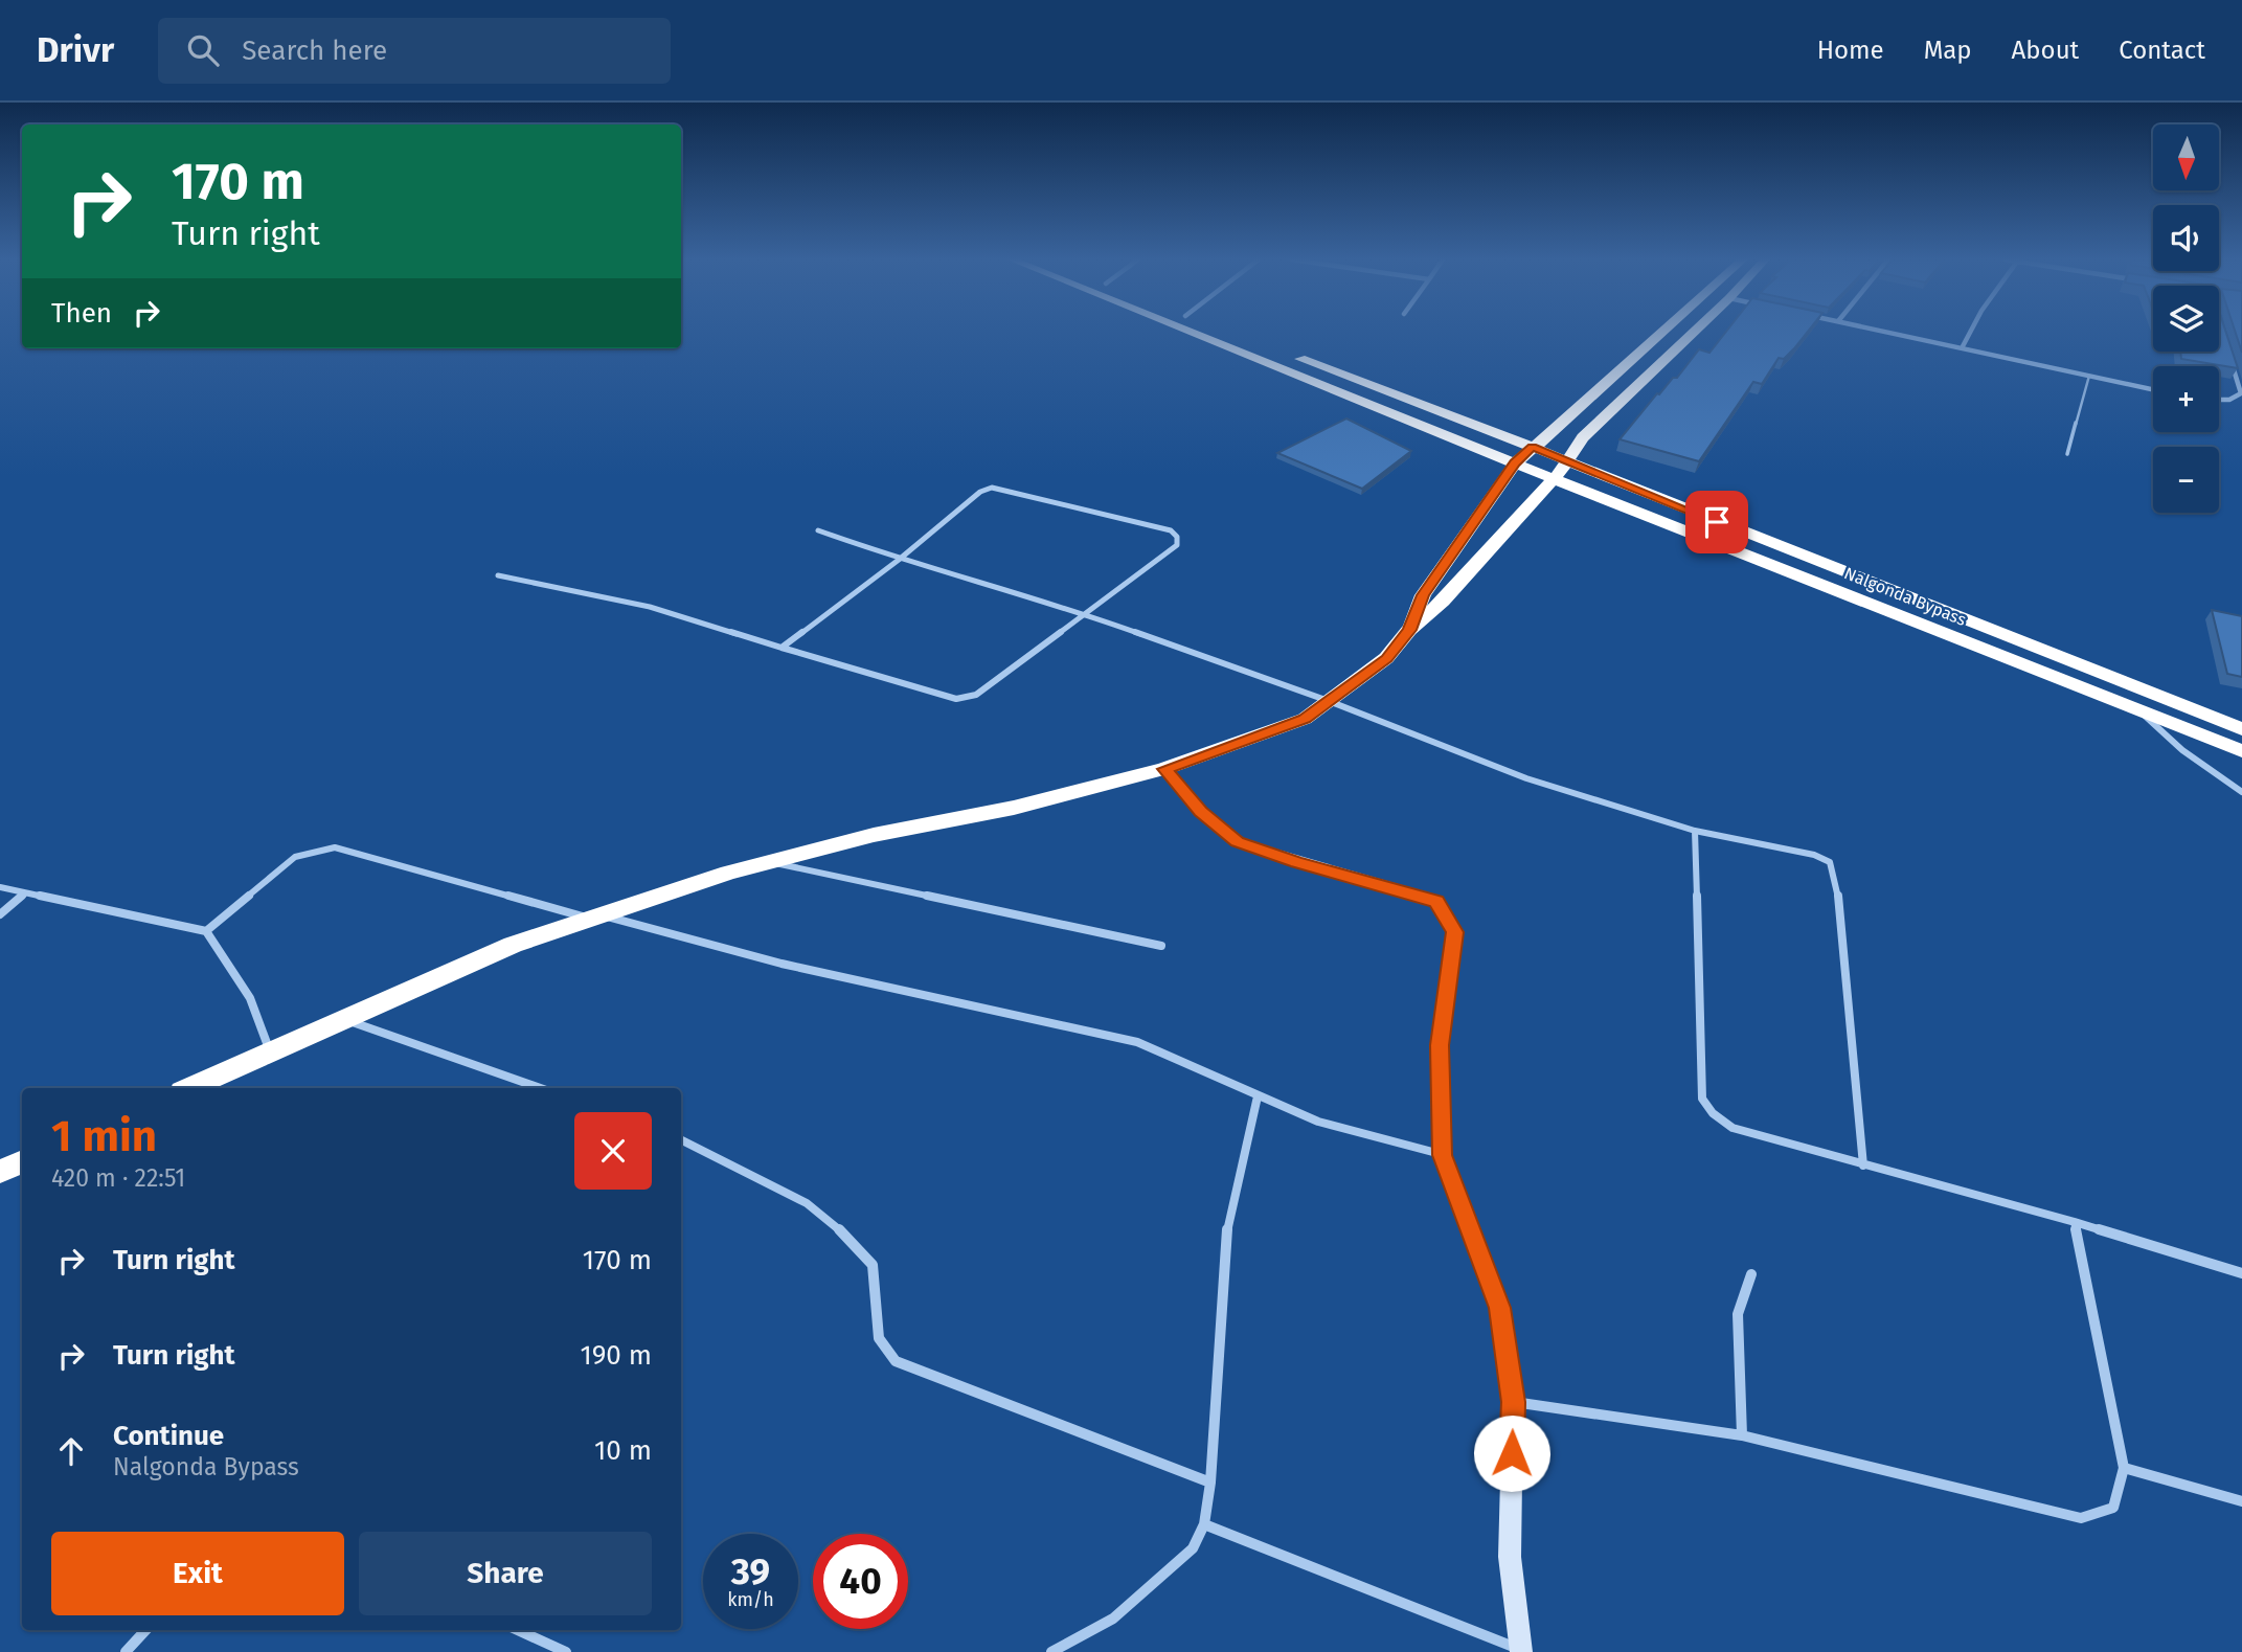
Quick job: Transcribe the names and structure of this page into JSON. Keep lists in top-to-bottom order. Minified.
{"streets":{"highway":["Nalgonda Bypass"]},"north":"bottom","page":{"header":"Drivr","search":"Search here","nav":["Home","Map","About","Contact"],"map_buttons":["+","−"],"turn":["170 m","Turn right"],"then":"Then","heading":["1 min","420 m · 22:51"],"list":[{"name":"Turn right","value":"170 m"},{"name":"Turn right","value":"190 m"},{"name":"Continue","note":"Nalgonda Bypass","value":"10 m"}],"buttons":["Exit","Share"],"speed":"39 km/h","limit":"40"}}
